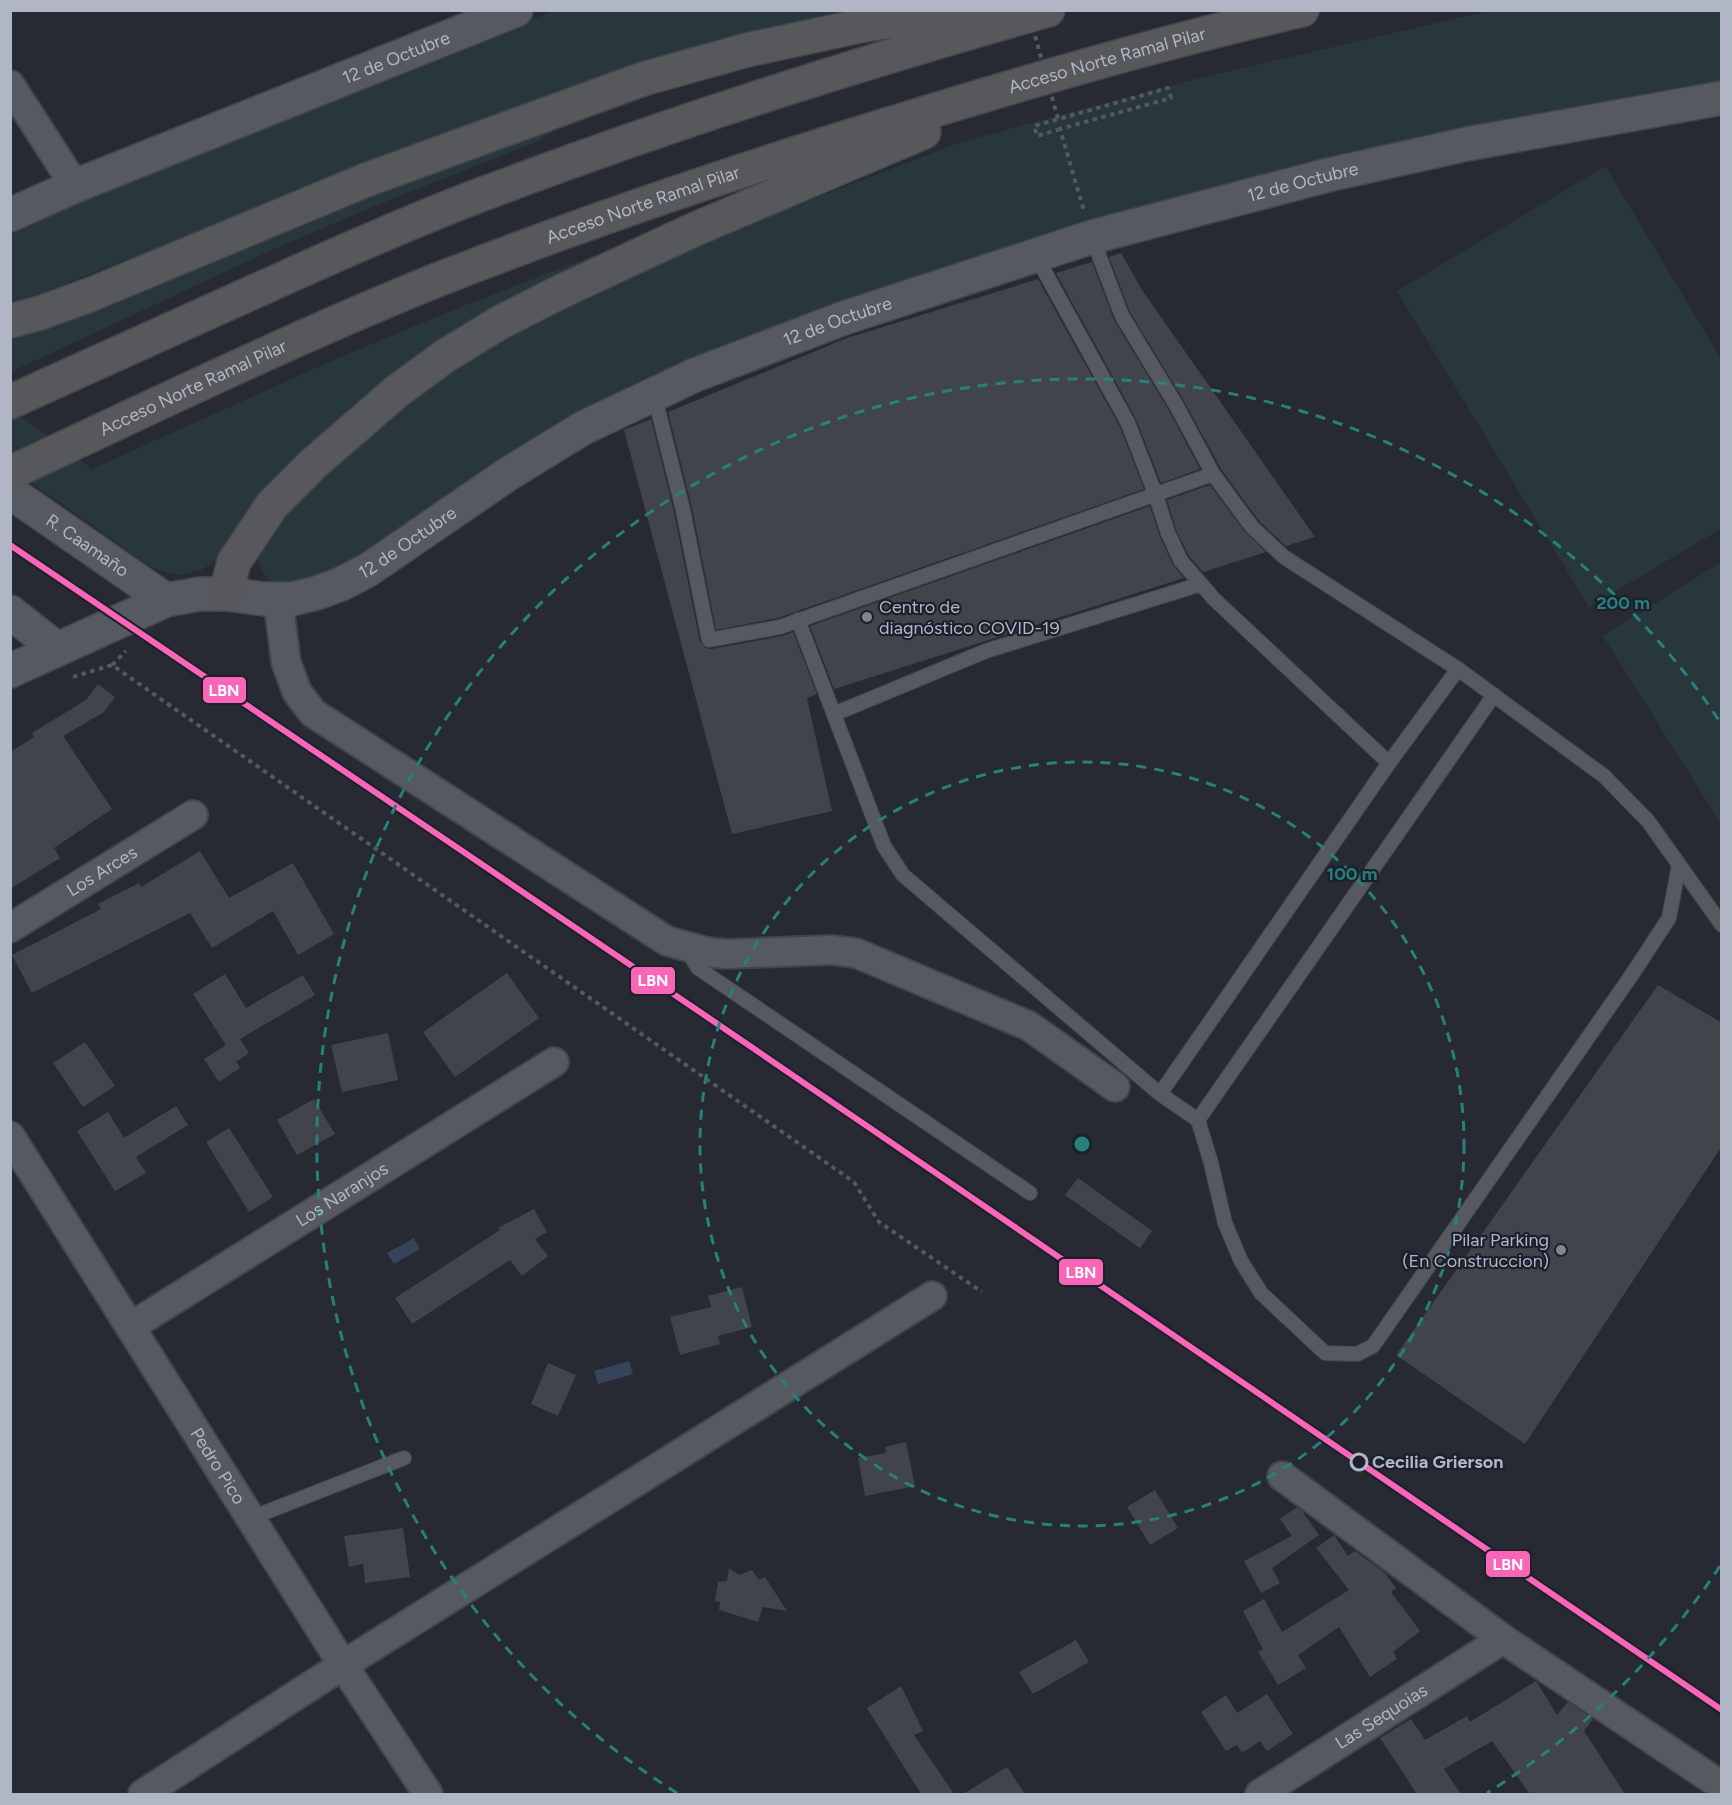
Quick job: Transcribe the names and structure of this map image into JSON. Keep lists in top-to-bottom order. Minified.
{"streets":{"highway":["Acceso Norte Ramal Pilar"],"street":["12 de Octubre","R. Caamaño","Los Arces","Los Naranjos","Pedro Pico","Las Sequoias"]},"crossings":[["12 de Octubre","R. Caamaño"],["Los Naranjos","Pedro Pico"]],"places":["Centro de diagnóstico COVID-19","Pilar Parking (En Construccion)","Cecilia Grierson"],"lines":["transit line LBN"],"rings":["200 m","100 m"]}
